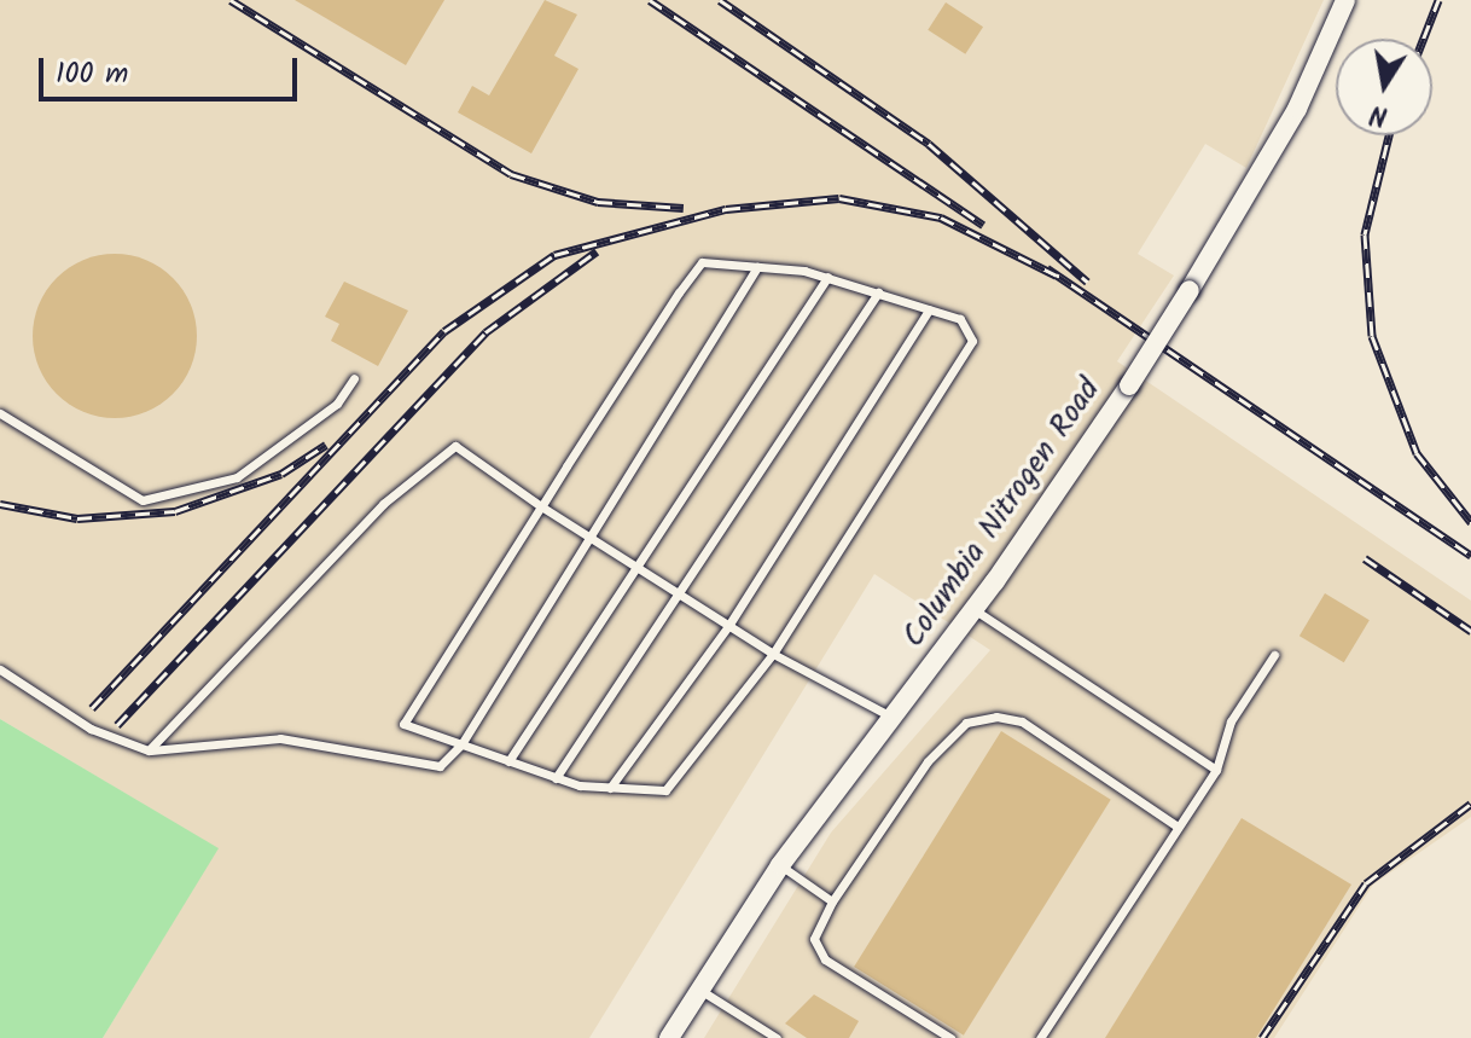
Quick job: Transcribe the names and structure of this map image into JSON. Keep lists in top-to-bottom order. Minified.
{"streets":{"street":["Columbia Nitrogen Road"]},"scale_bar":"100 m","north":"bottom"}
